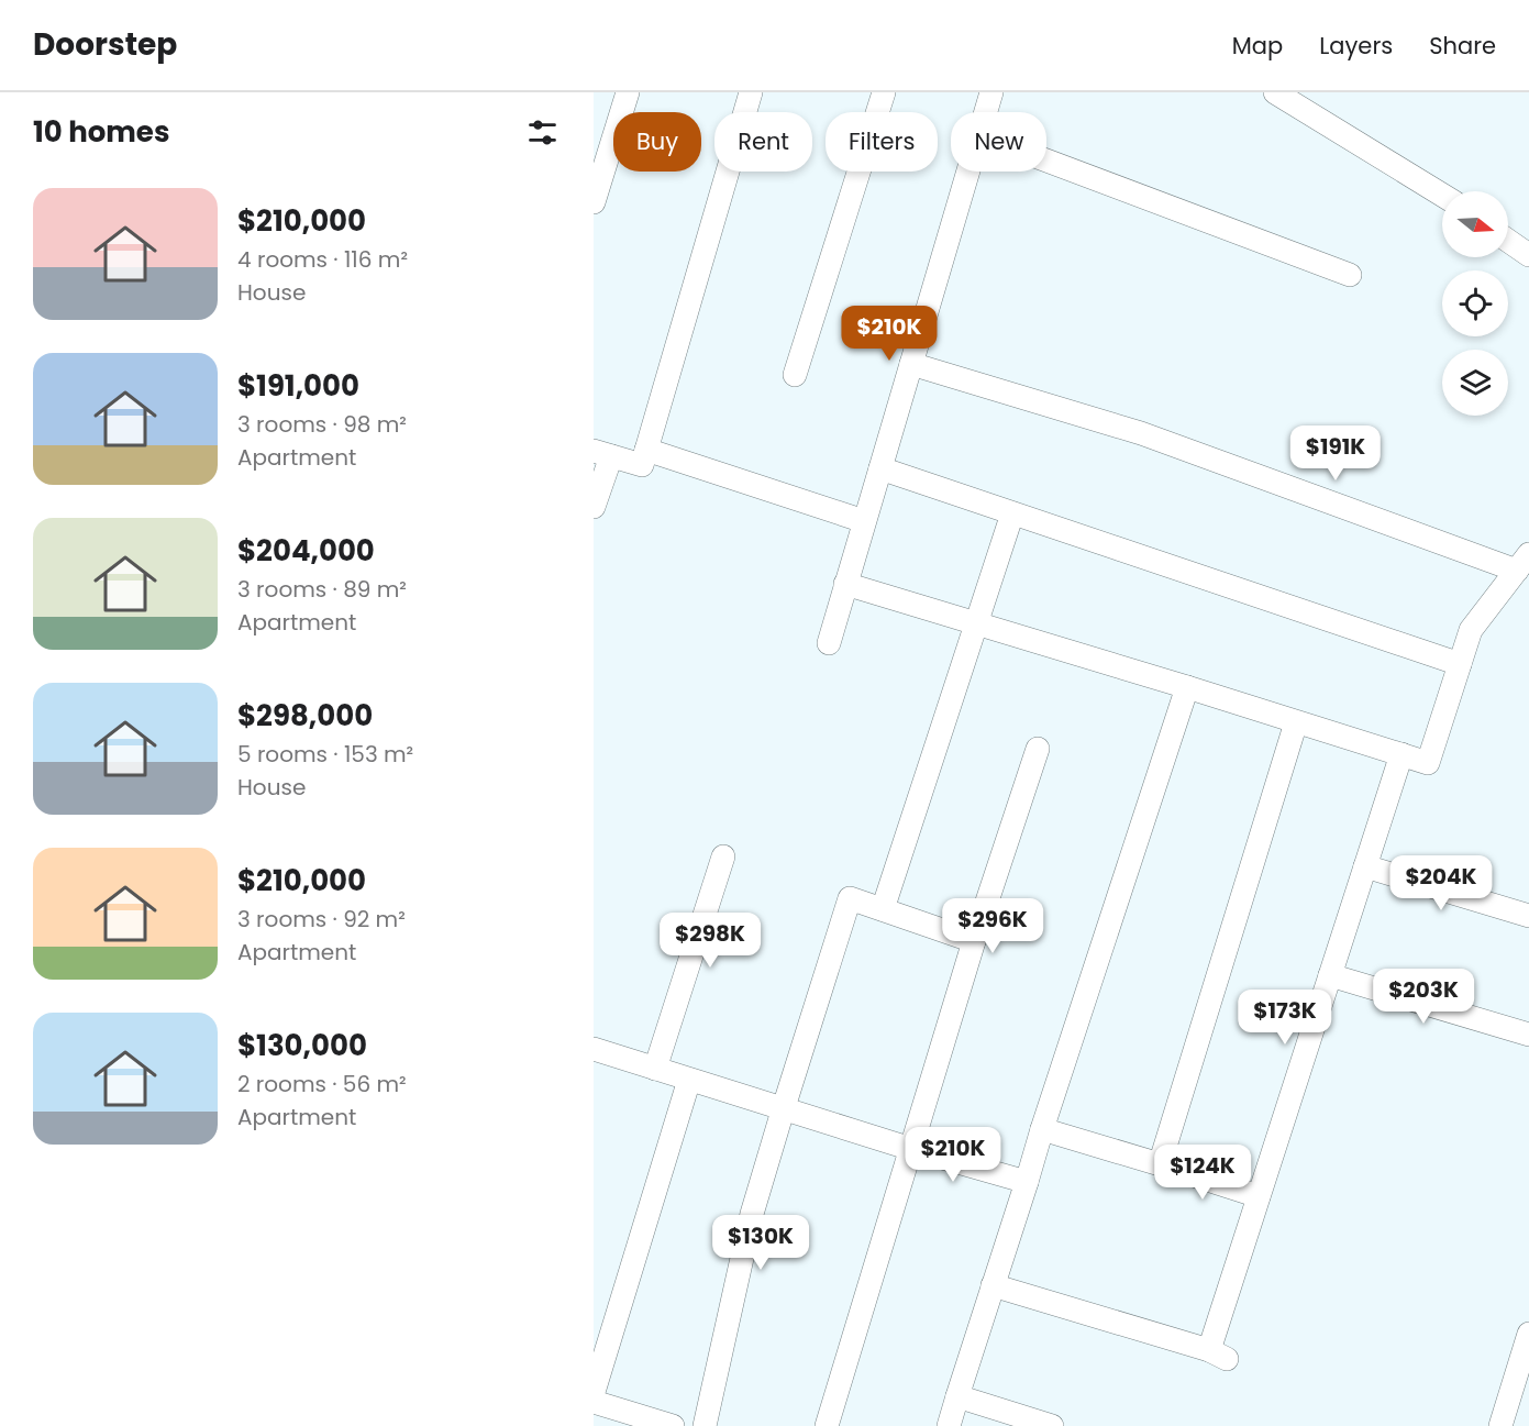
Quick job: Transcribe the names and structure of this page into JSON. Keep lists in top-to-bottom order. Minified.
{"north":"right","page":{"header":"Doorstep","nav":["Map","Layers","Share"],"heading":"10 homes","chip":["Buy","Rent","Filters","New"],"list":[{"name":"$210,000","note":"4 rooms · 116 m² · House"},{"name":"$191,000","note":"3 rooms · 98 m² · Apartment"},{"name":"$204,000","note":"3 rooms · 89 m² · Apartment"},{"name":"$298,000","note":"5 rooms · 153 m² · House"},{"name":"$210,000","note":"3 rooms · 92 m² · Apartment"},{"name":"$130,000","note":"2 rooms · 56 m² · Apartment"}],"price":["$210K","$191K","$204K","$296K","$298K","$203K","$173K","$210K","$124K","$130K"]}}
